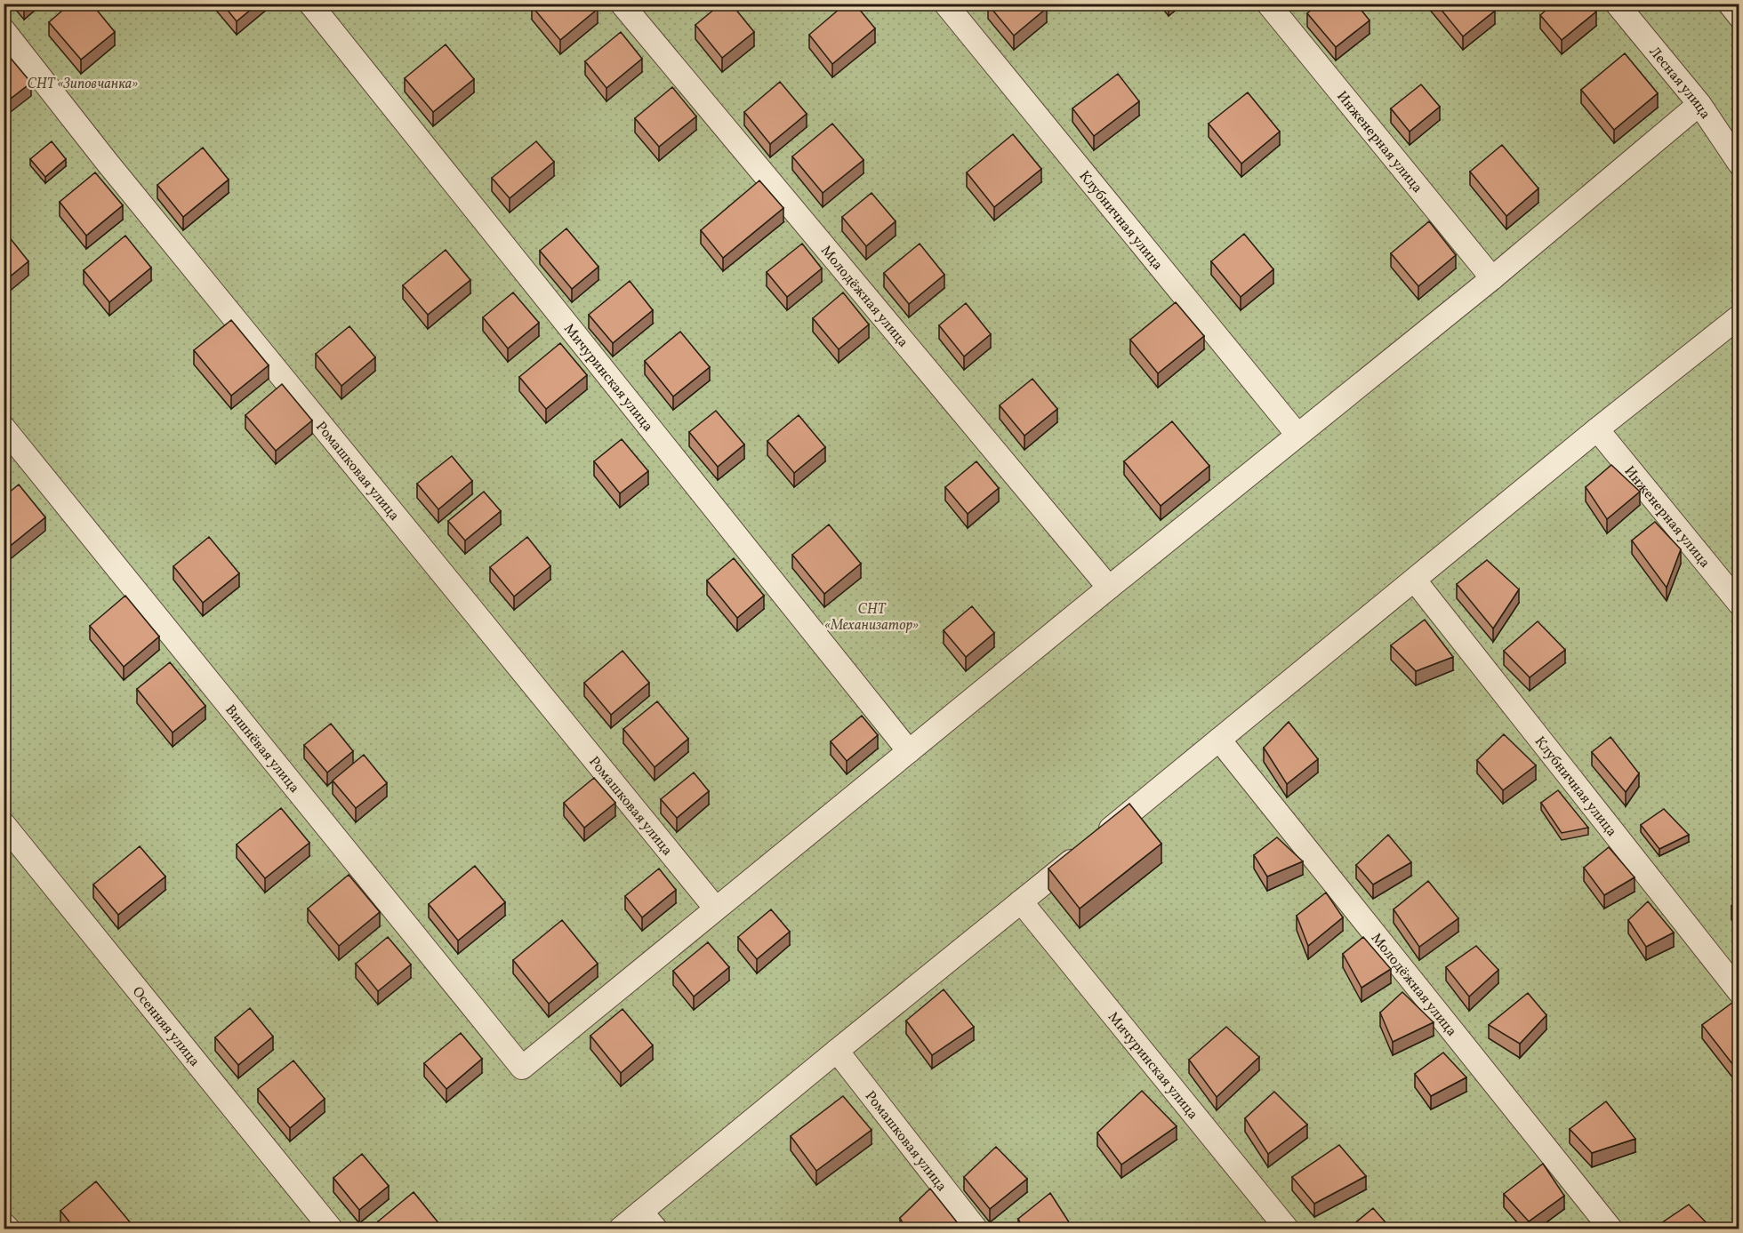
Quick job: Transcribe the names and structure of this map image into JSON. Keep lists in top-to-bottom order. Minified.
{"streets":{"street":["Лесная улица","Инженерная улица","Клубничная улица","Молодёжная улица","Мичуринская улица","Ромашковая улица","Вишнёвая улица","Осенняя улица"]},"crossings":[["Ромашковая улица","Вишнёвая улица"]],"parks":["СНТ «Зиповчанка»","СНТ «Механизатор»"]}
